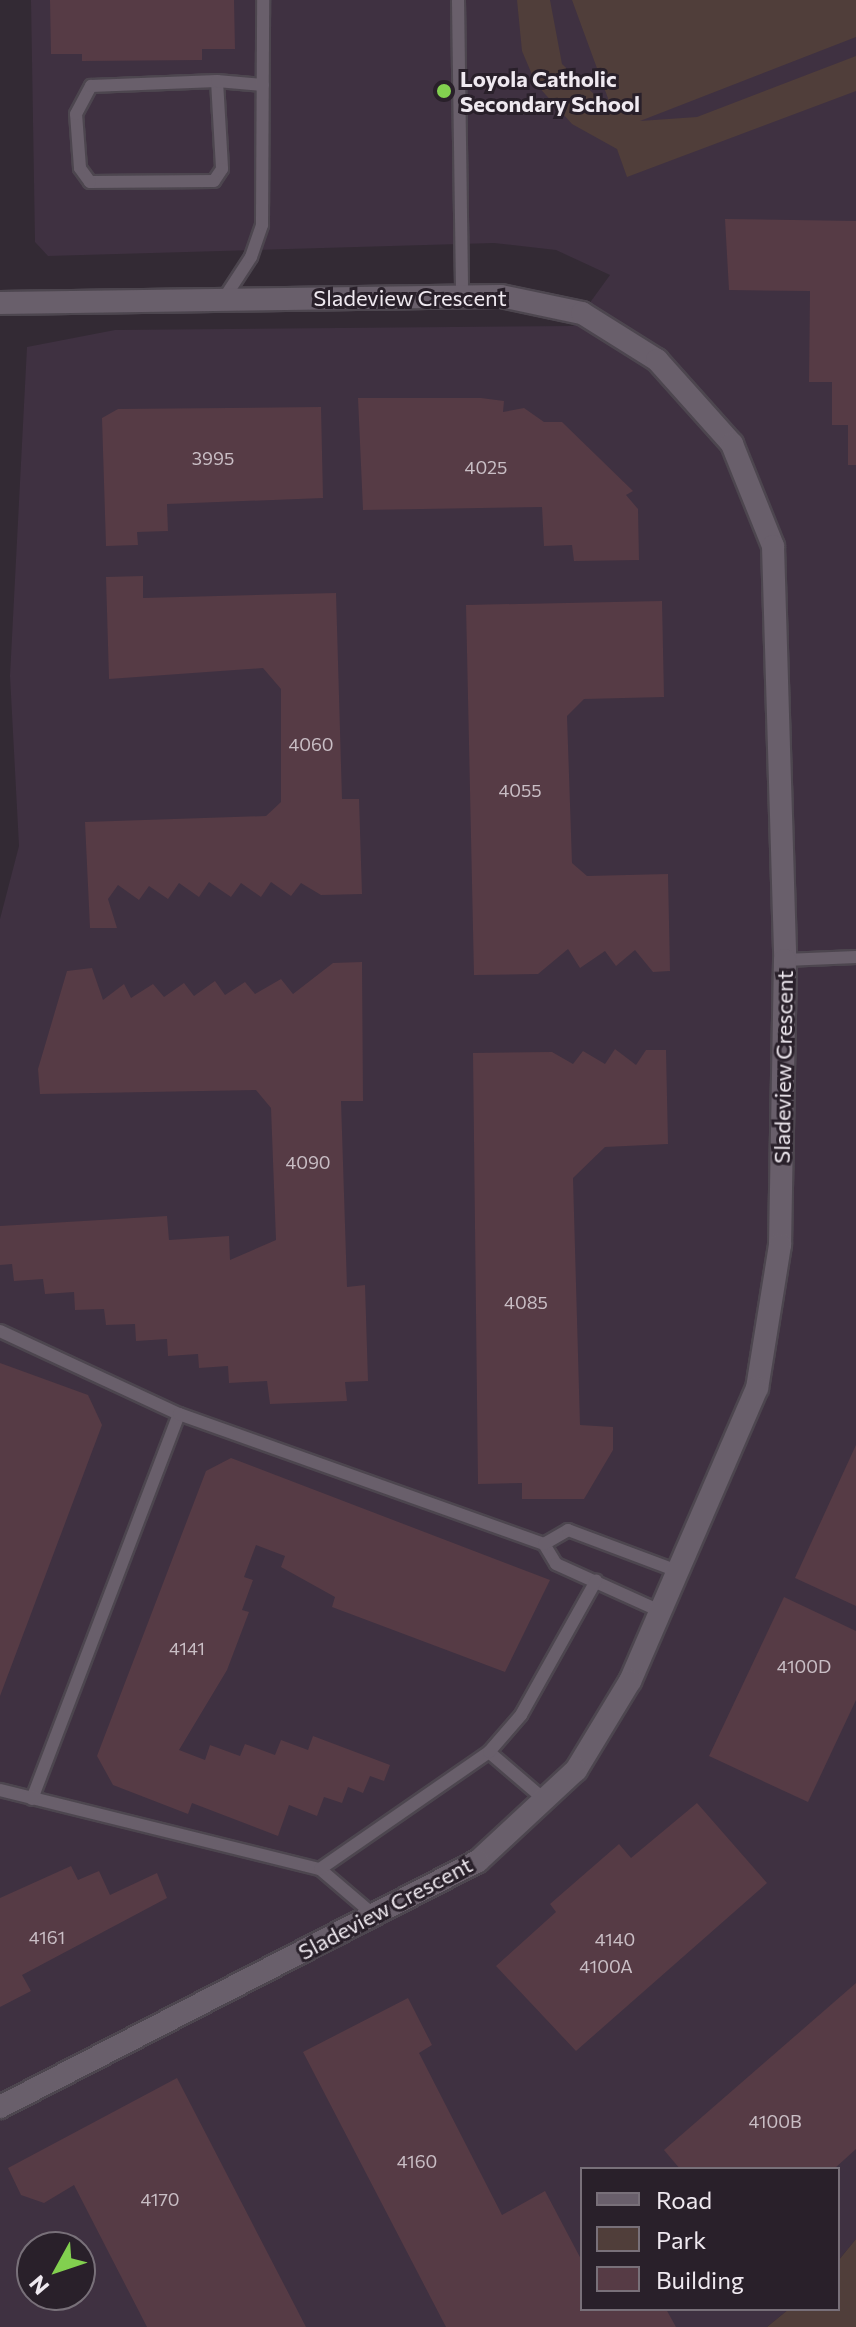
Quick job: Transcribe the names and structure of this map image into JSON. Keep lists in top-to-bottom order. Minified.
{"streets":{"street":["Sladeview Crescent"]},"places":["Loyola Catholic Secondary School"],"house_numbers":["3995","4025","4060","4055","4090","4085","4141","4100D","4161","4140","4100A","4100B","4160","4170"],"legend":["Road","Park","Building"],"north":"bottom left"}
